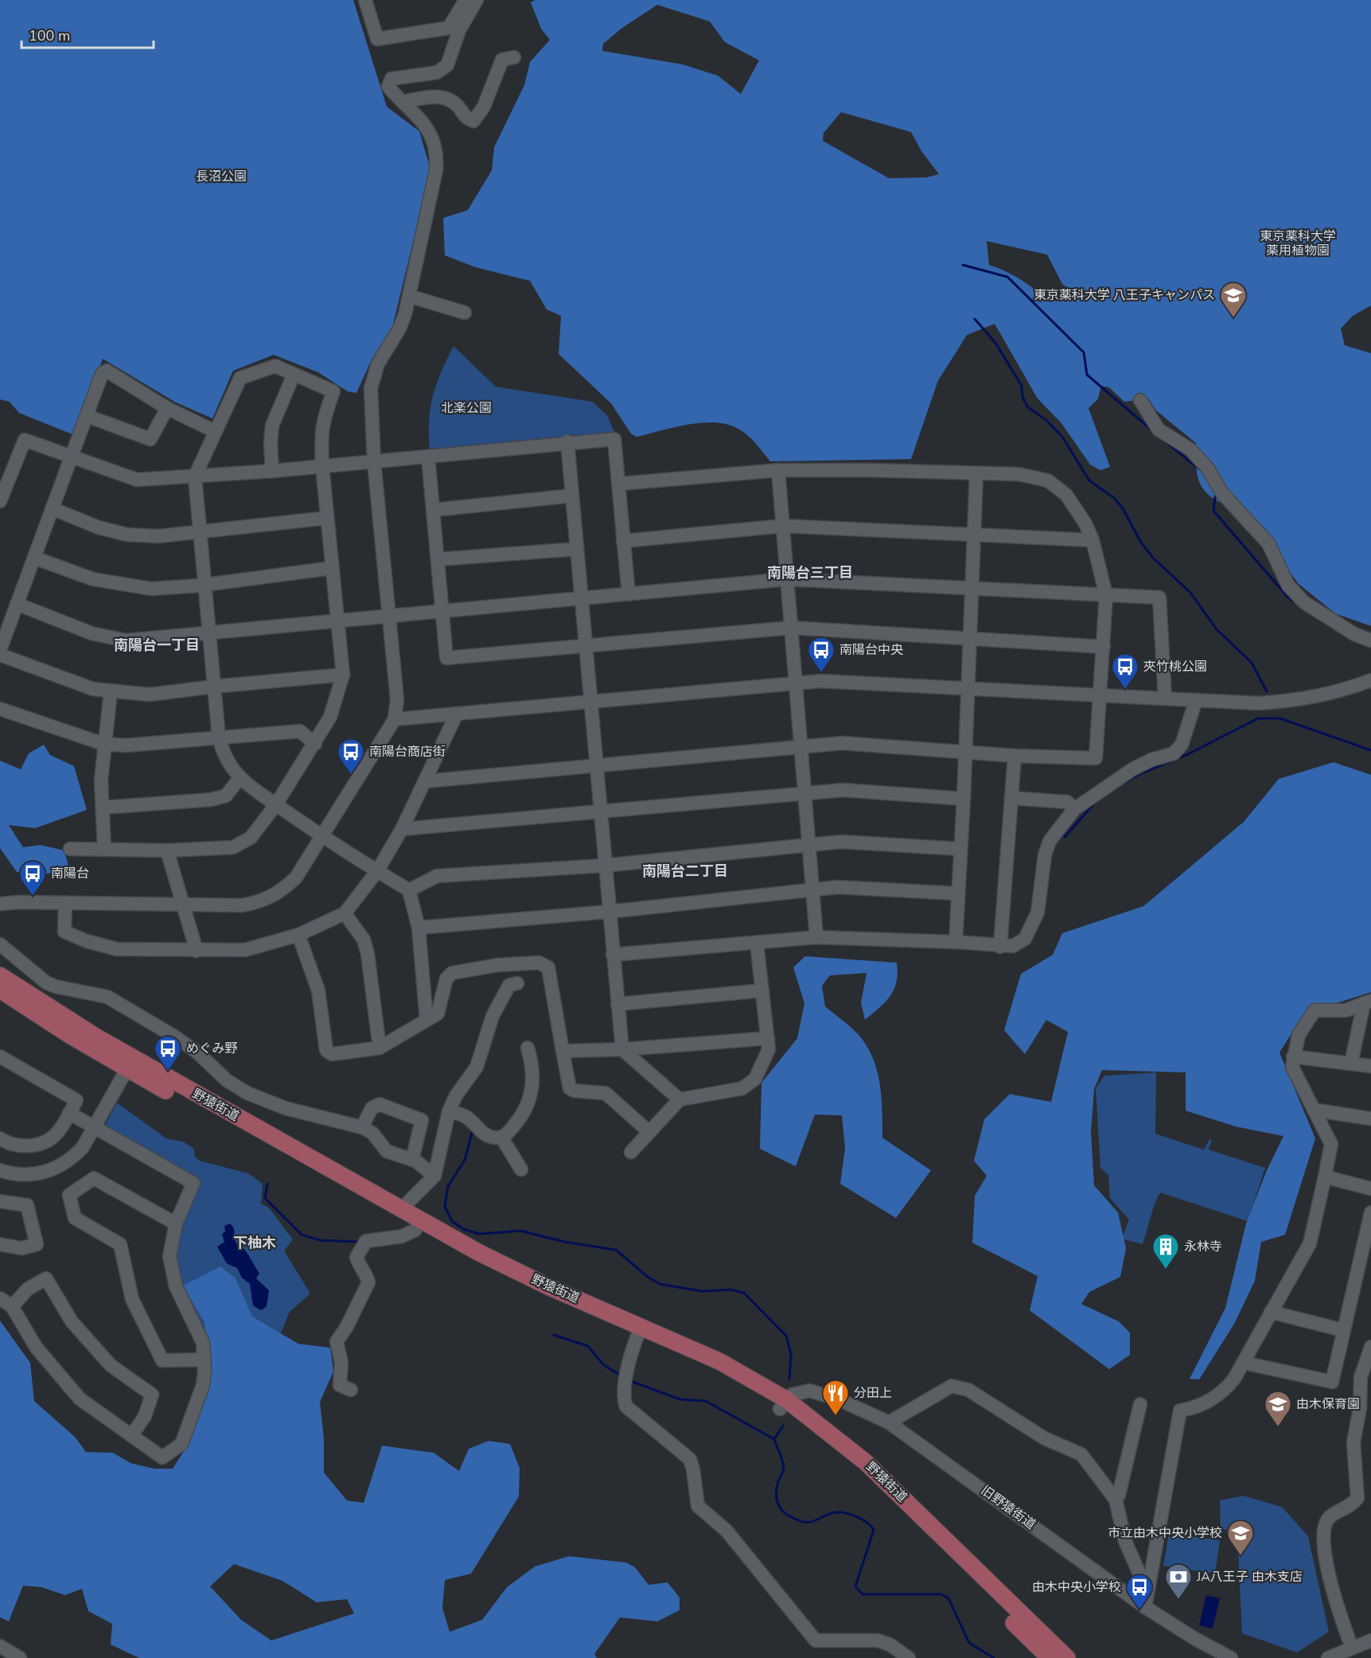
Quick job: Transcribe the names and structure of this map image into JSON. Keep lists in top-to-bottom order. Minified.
{"streets":{"main road":["野猿街道"],"street":["旧野猿街道"]},"crossings":[["野猿街道","旧野猿街道"]],"districts":["南陽台三丁目","南陽台一丁目","南陽台二丁目","下柚木"],"parks":["長沼公園","東京薬科大学 薬用植物園","北楽公園"],"places":{"school or university":["東京薬科大学 八王子キャンパス","由木保育園","市立由木中央小学校"],"bus stop":["南陽台中央","夾竹桃公園","南陽台商店街","南陽台","めぐみ野","由木中央小学校"],"building":["永林寺"],"restaurant":["分田上"],"bank":["JA八王子 由木支店"]},"scale_bar":"100 m"}
